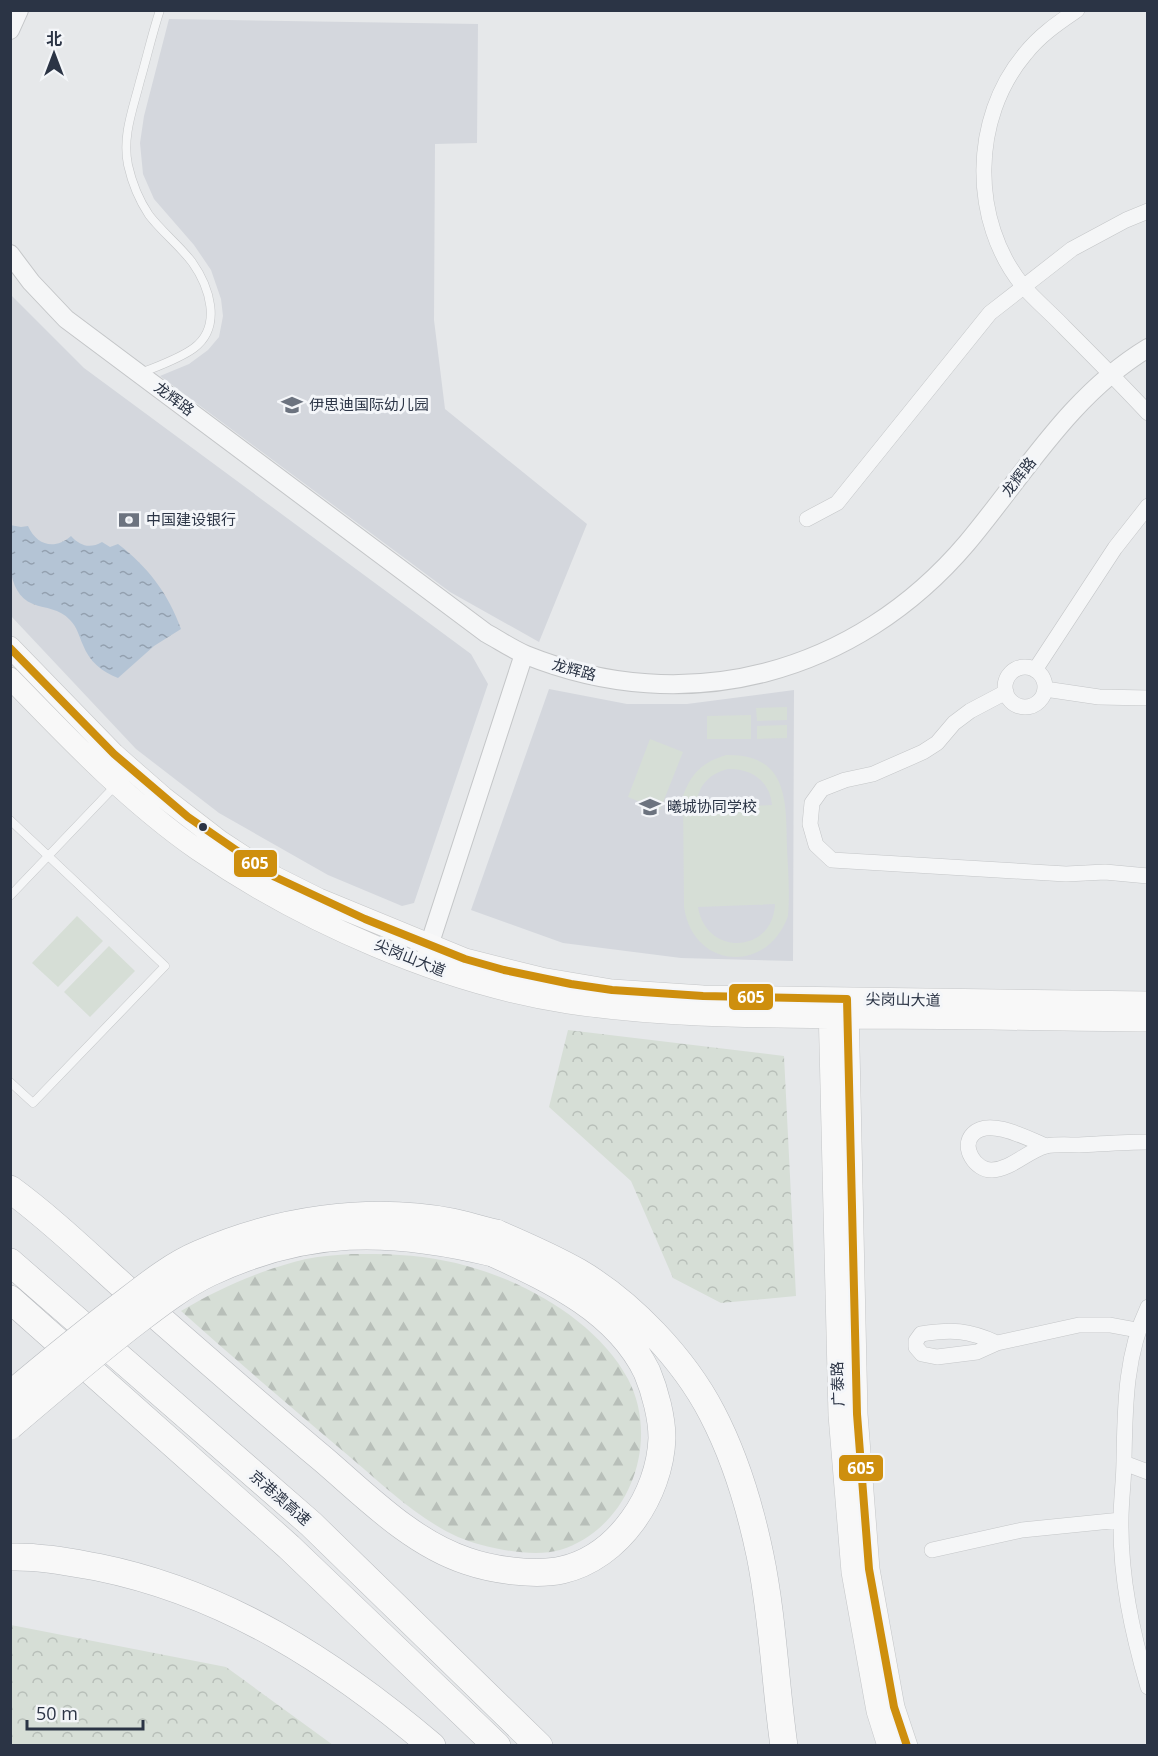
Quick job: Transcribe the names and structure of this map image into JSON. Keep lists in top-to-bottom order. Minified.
{"streets":{"highway":["京港澳高速"],"main road":["尖岗山大道","广泰路"],"street":["龙辉路"]},"crossings":[["尖岗山大道","广泰路"]],"places":{"school or university":["伊思迪国际幼儿园","曦城协同学校"],"bank":["中国建设银行"]},"lines":["transit line 605"],"scale_bar":"50 m","north":"top"}
